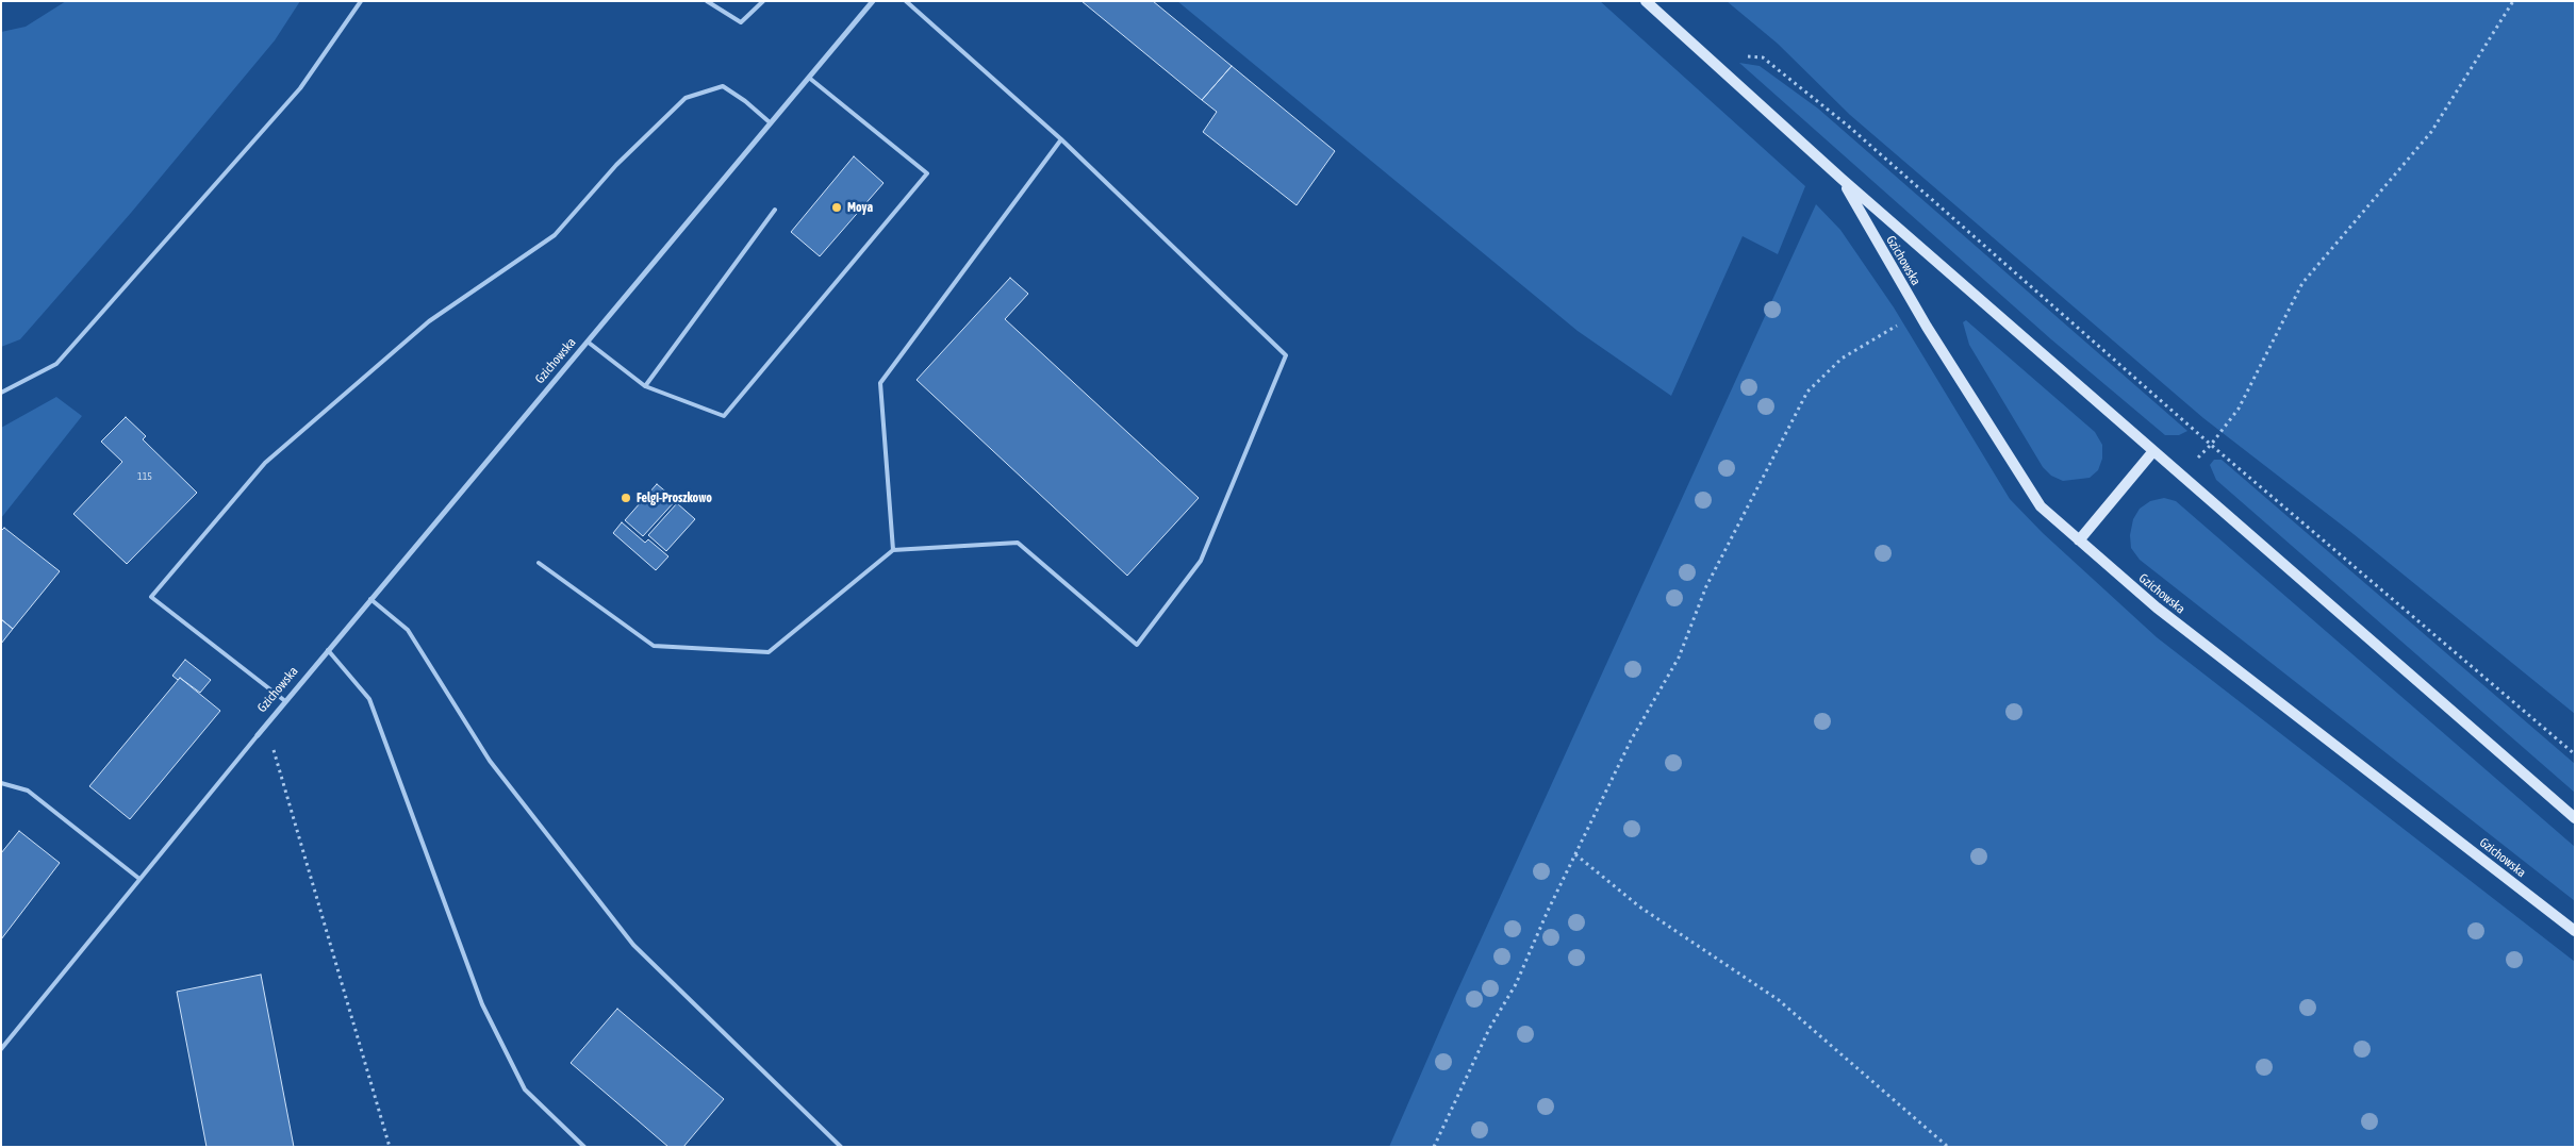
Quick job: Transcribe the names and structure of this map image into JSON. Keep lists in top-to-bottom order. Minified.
{"streets":{"street":["Gzichowska"]},"places":["Moya","Felgi-Proszkowo"],"house_numbers":["115"]}
